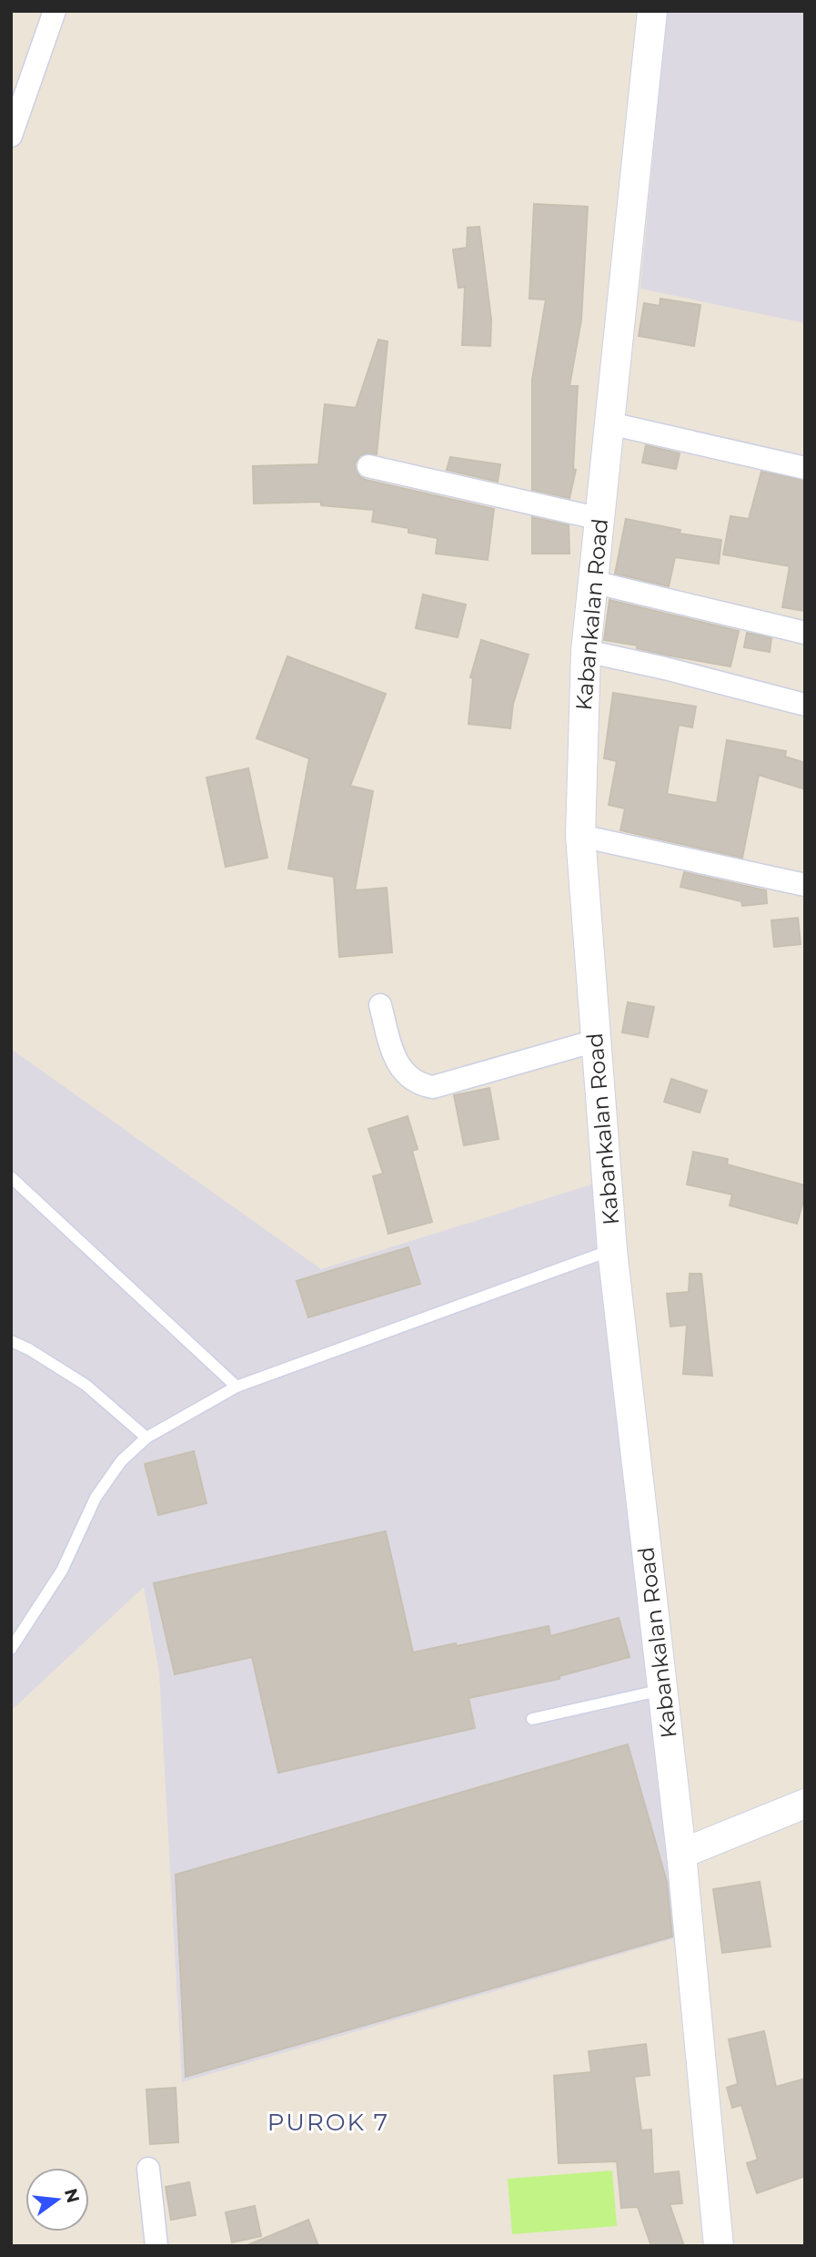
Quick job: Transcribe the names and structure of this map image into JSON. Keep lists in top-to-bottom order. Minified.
{"streets":{"street":["Kabankalan Road"]},"districts":["PUROK 7"],"north":"right"}
